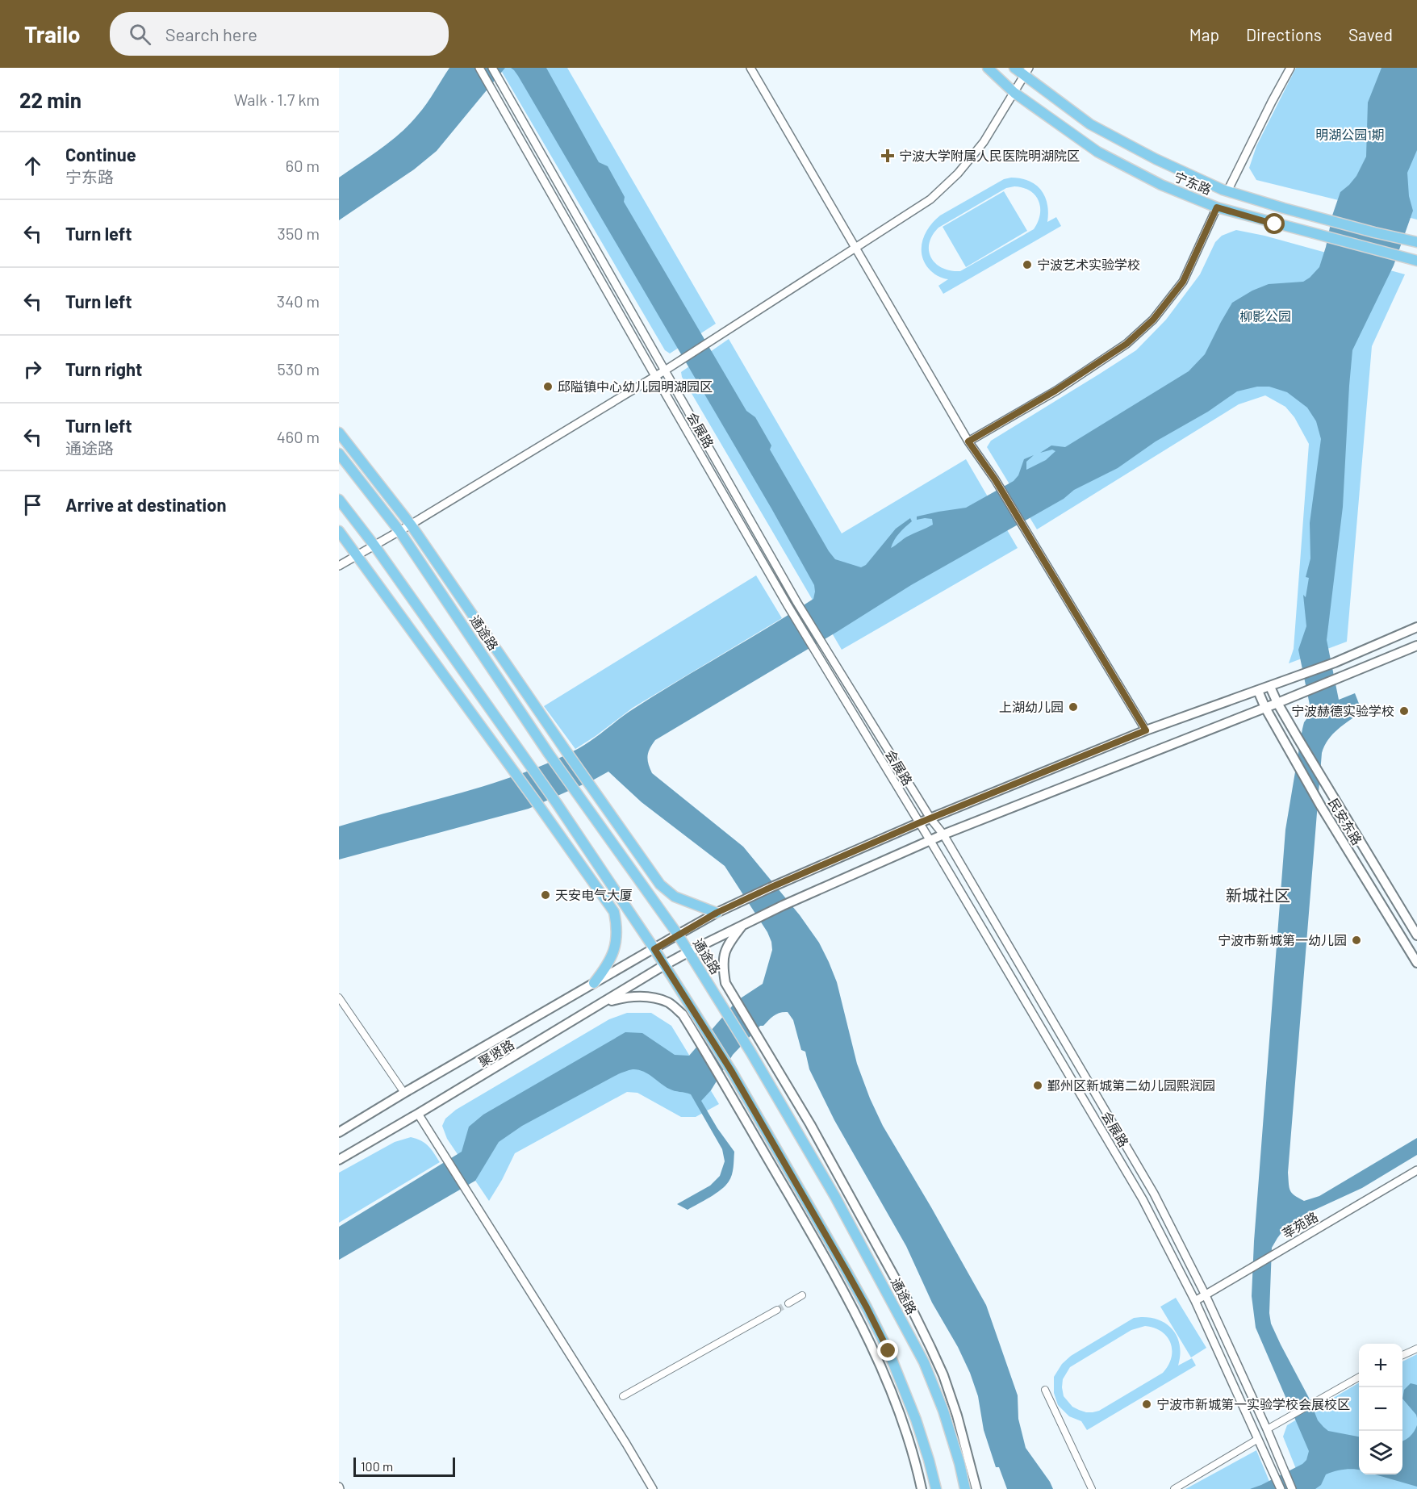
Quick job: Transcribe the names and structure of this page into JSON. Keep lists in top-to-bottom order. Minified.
{"streets":{"main road":["宁东路","通途路","民安东路","聚贤路"],"street":["会展路","莘苑路"]},"crossings":[["会展路","聚贤路"],["会展路","莘苑路"],["通途路","聚贤路"],["民安东路","聚贤路"]],"districts":["新城社区"],"parks":["明湖公园1期","柳影公园"],"places":{"health":["宁波大学附属人民医院明湖院区"],"other":["宁波艺术实验学校","邱隘镇中心幼儿园明湖园区","上湖幼儿园","宁波赫德实验学校","天安电气大厦","宁波市新城第一幼儿园","鄞州区新城第二幼儿园熙润园","宁波市新城第一实验学校会展校区"]},"scale_bar":"100 m","page":{"header":"Trailo","search":"Search here","nav":["Map","Directions","Saved"],"heading":["22 min","Walk · 1.7 km"],"list":[["Continue","宁东路","60 m"],["Turn left","350 m"],["Turn left","340 m"],["Turn right","530 m"],["Turn left","通途路","460 m"],"Arrive at destination"],"map_buttons":["+","−"],"scale":"100 m"}}
